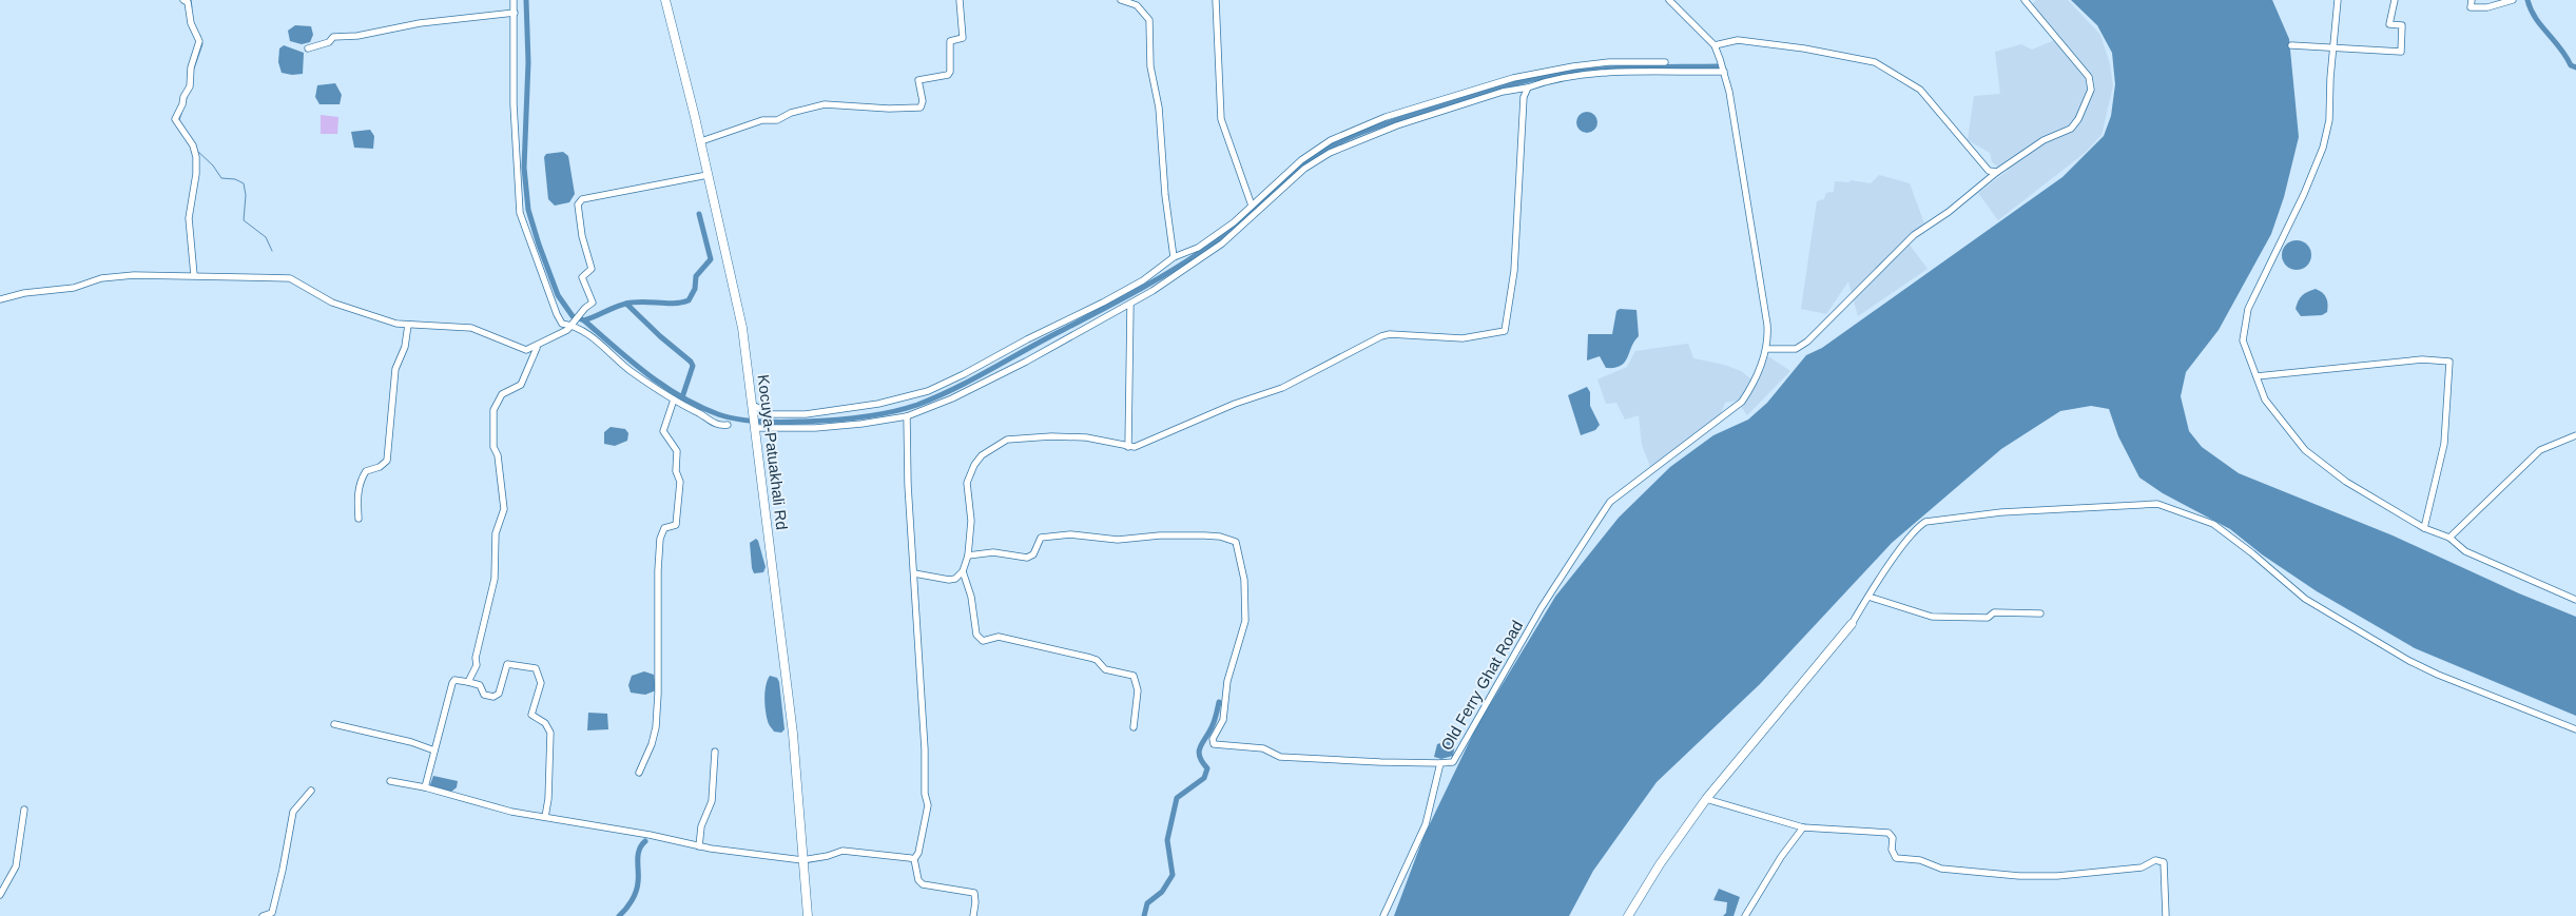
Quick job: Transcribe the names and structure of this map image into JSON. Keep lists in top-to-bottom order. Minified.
{"streets":{"main road":["Kocuya-Patuakhali Rd"],"street":["Old Ferry Ghat Road"]}}
